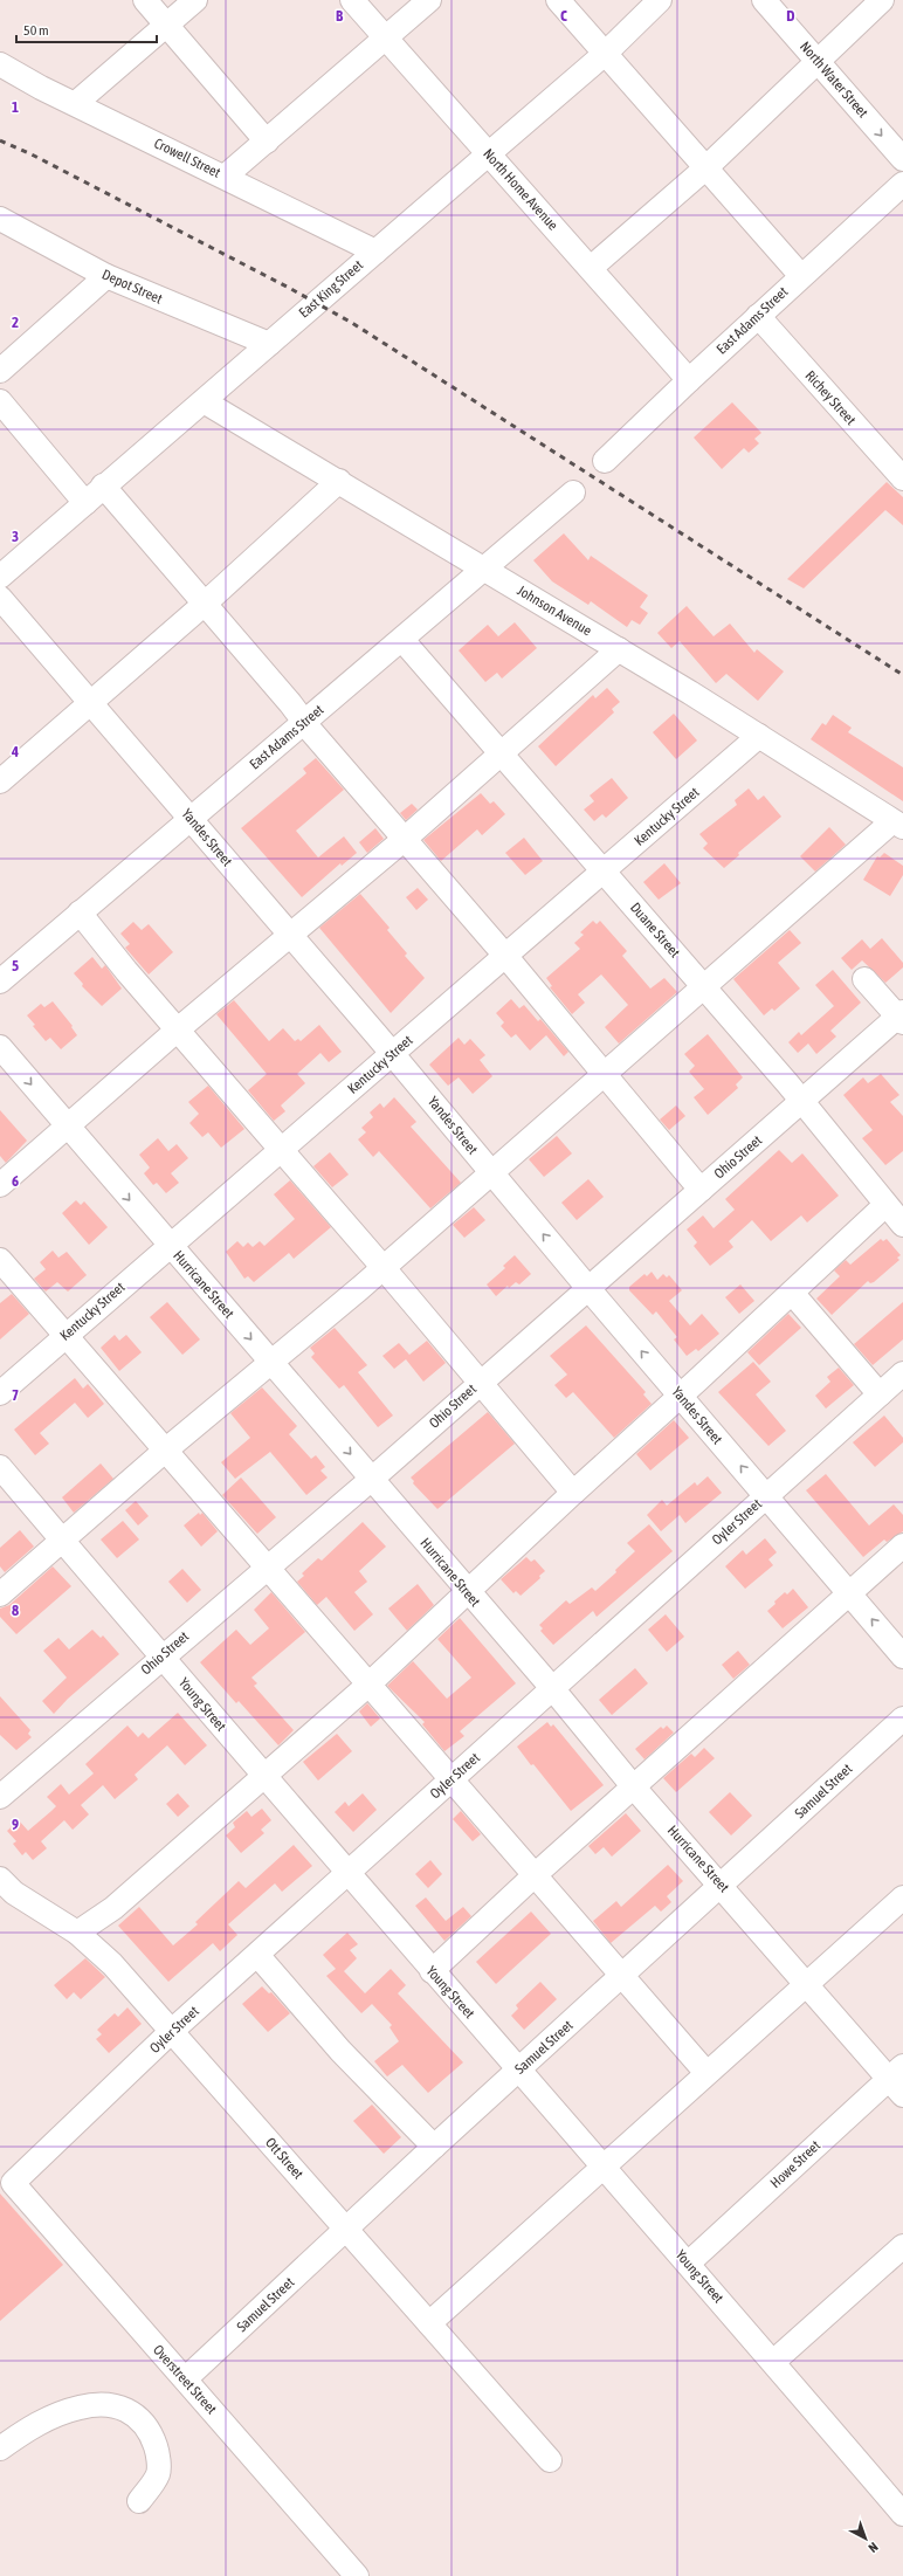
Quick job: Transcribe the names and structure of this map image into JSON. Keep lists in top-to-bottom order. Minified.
{"streets":{"street":["North Water Street","Crowell Street","North Home Avenue","Depot Street","East King Street","East Adams Street","Richey Street","Johnson Avenue","Kentucky Street","Yandes Street","Duane Street","Ohio Street","Hurricane Street","Oyler Street","Young Street","Samuel Street","Ott Street","Howe Street","Overstreet Street"]},"crossings":[["Crowell Street","East King Street"],["North Home Avenue","East King Street"],["North Home Avenue","East Adams Street"],["Depot Street","East King Street"],["East King Street","Johnson Avenue"],["East Adams Street","Richey Street"],["East Adams Street","Johnson Avenue"],["East Adams Street","Yandes Street"],["East Adams Street","Duane Street"],["Johnson Avenue","Kentucky Street"],["Kentucky Street","Yandes Street"],["Kentucky Street","Duane Street"],["Kentucky Street","Hurricane Street"],["Yandes Street","Ohio Street"],["Yandes Street","Oyler Street"],["Duane Street","Ohio Street"],["Ohio Street","Hurricane Street"],["Ohio Street","Young Street"],["Hurricane Street","Oyler Street"],["Hurricane Street","Samuel Street"],["Hurricane Street","Howe Street"],["Oyler Street","Young Street"],["Oyler Street","Ott Street"],["Oyler Street","Overstreet Street"],["Young Street","Samuel Street"],["Young Street","Howe Street"],["Samuel Street","Ott Street"],["Samuel Street","Overstreet Street"]],"scale_bar":"50 m","north":"bottom right","grid":{"columns":["B","C","D"],"rows":["1","2","3","4","5","6","7","8","9"]}}
